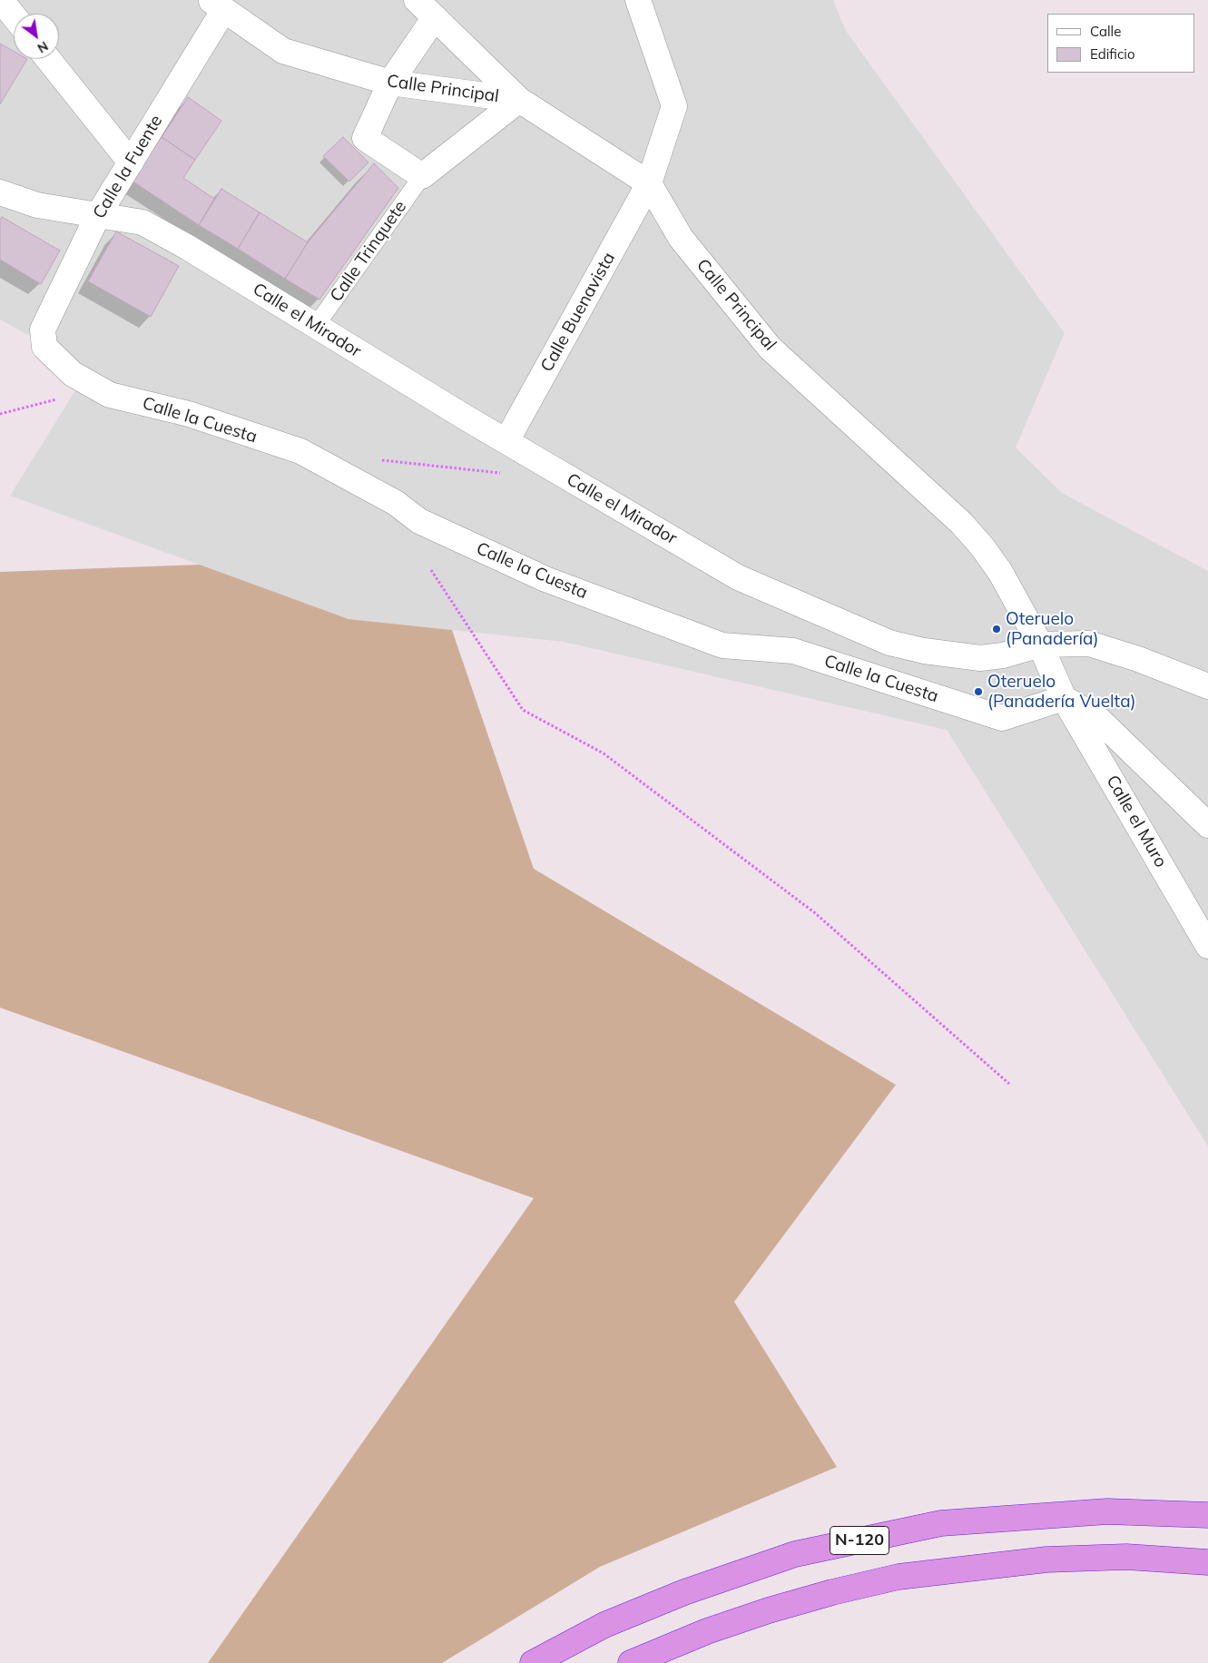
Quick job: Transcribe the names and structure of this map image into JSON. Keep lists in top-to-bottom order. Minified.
{"streets":{"highway":["N-120"],"street":["Calle Principal","Calle la Fuente","Calle Buenavista","Calle el Mirador","Calle la Cuesta","Calle el Muro"],"lane":["Calle Trinquete"]},"crossings":[["Calle Principal","Calle la Fuente"],["Calle Principal","Calle Buenavista"],["Calle Principal","Calle el Mirador"],["Calle la Fuente","Calle el Mirador"],["Calle la Fuente","Calle la Cuesta"],["Calle Trinquete","Calle el Mirador"],["Calle Buenavista","Calle el Mirador"],["Calle la Cuesta","Calle el Muro"]],"places":["Oteruelo (Panadería)","Oteruelo (Panadería Vuelta)"],"legend":["Calle","Edificio"],"north":"bottom right"}
